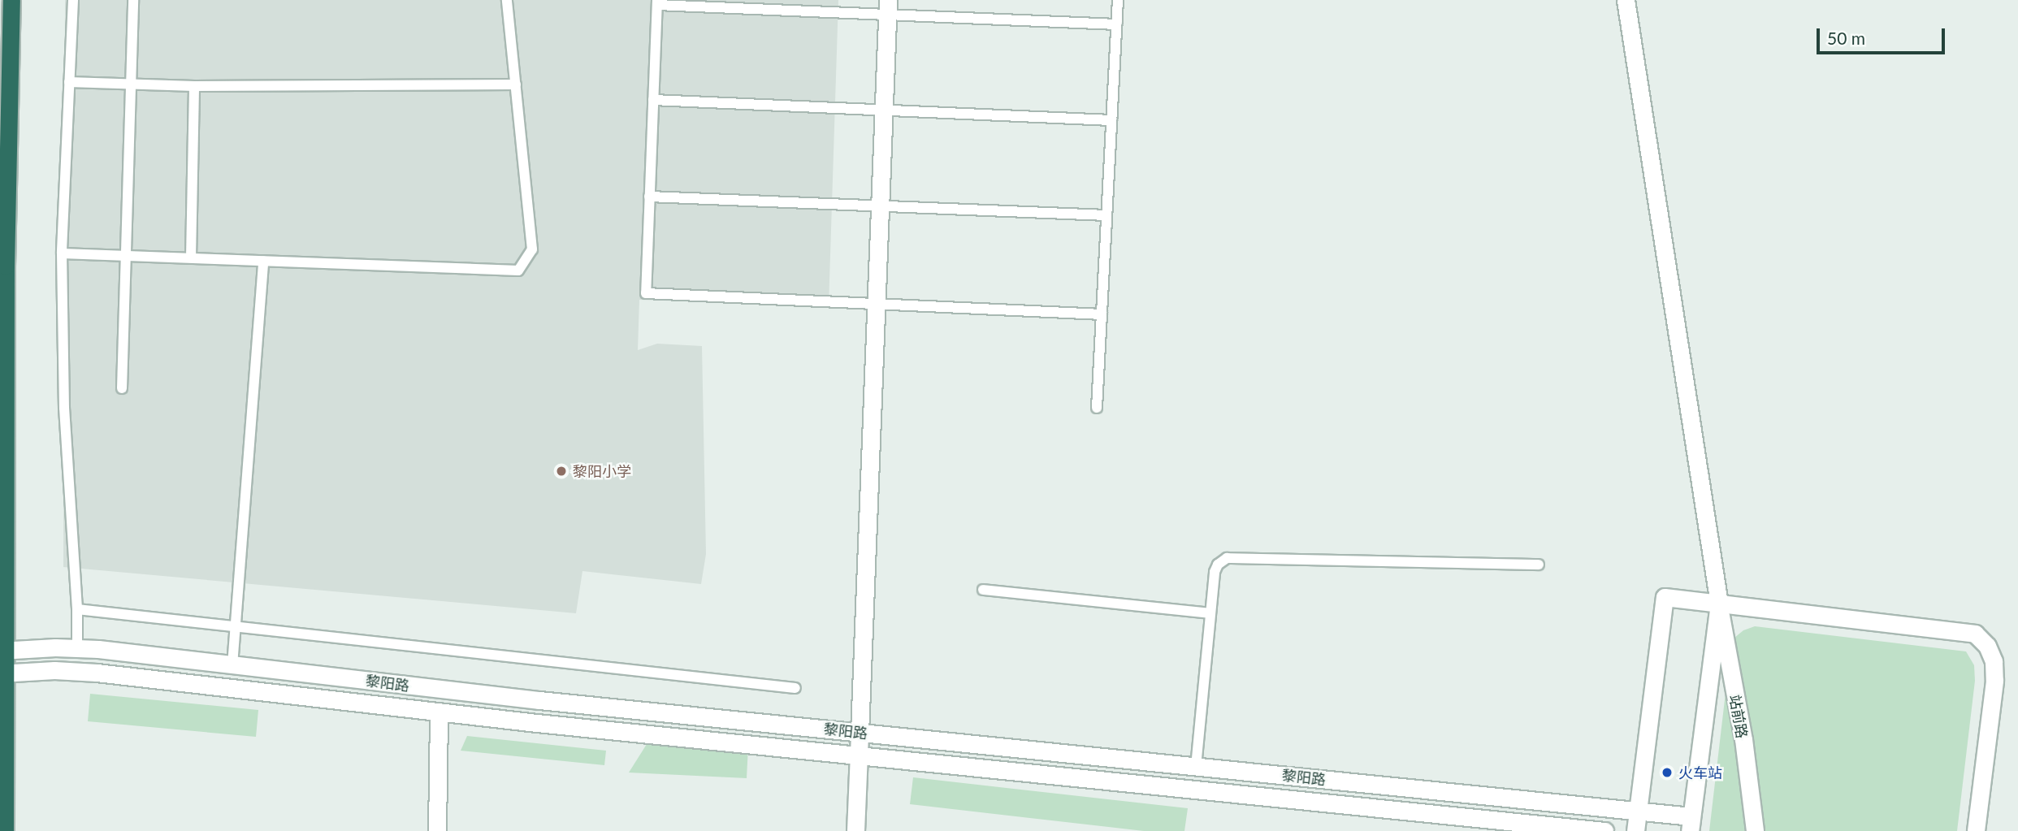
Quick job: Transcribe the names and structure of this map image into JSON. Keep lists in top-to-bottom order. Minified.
{"streets":{"main road":["黎阳路","站前路"]},"places":["黎阳小学","火车站"],"scale_bar":"50 m"}
